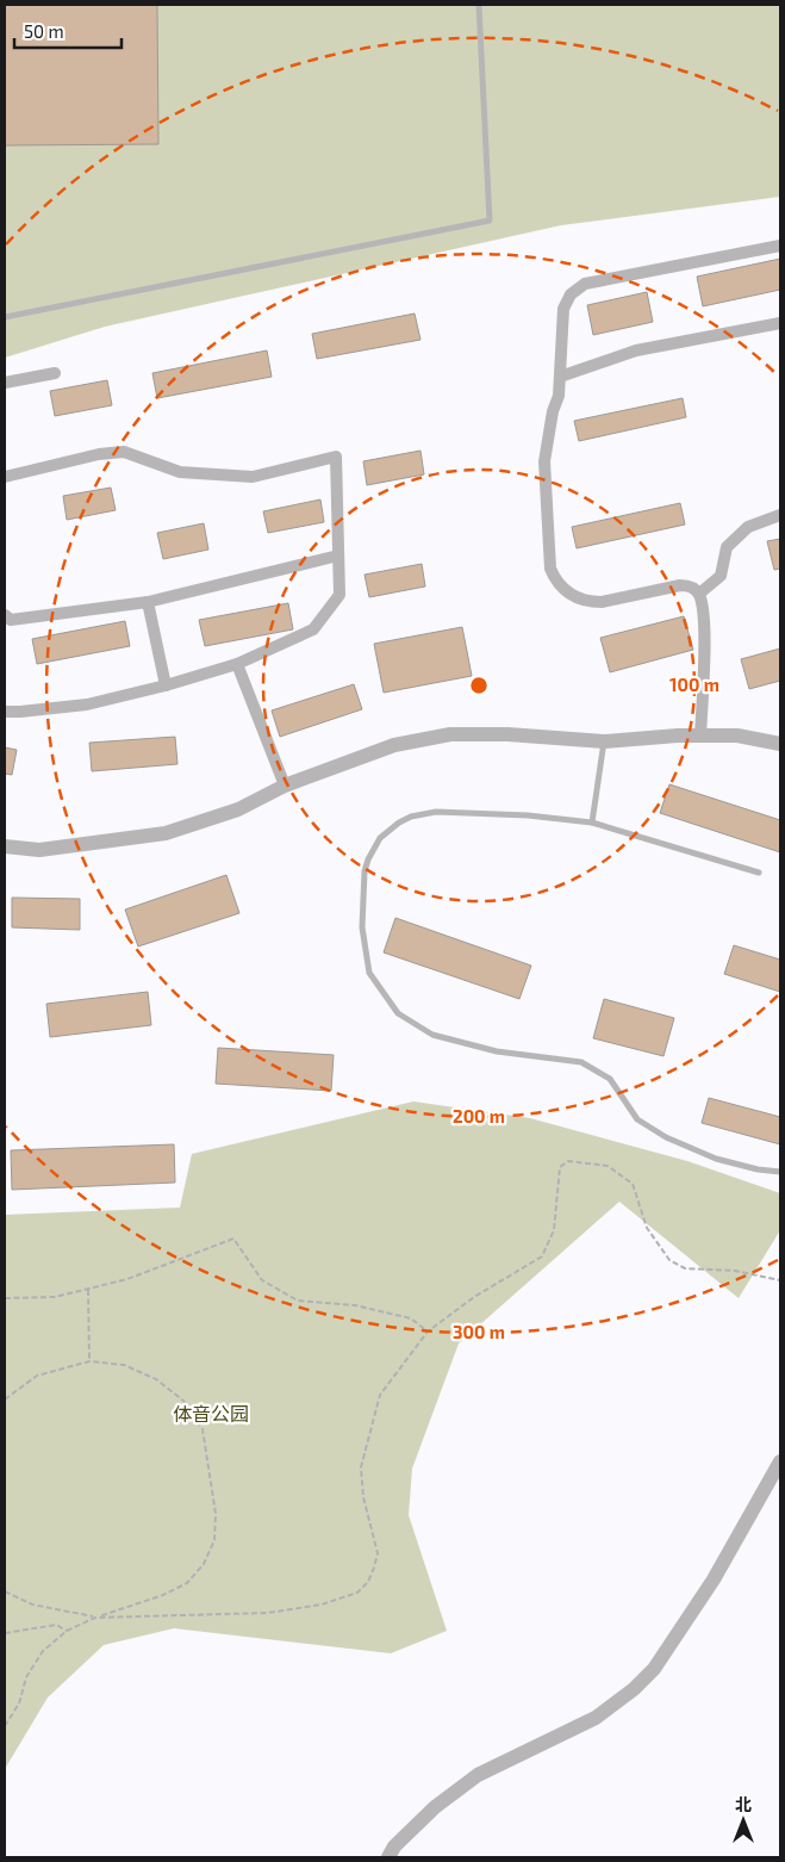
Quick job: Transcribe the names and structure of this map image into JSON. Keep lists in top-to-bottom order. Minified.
{"parks":["体音公园"],"scale_bar":"50 m","north":"top","rings":["100 m","200 m","300 m"]}
